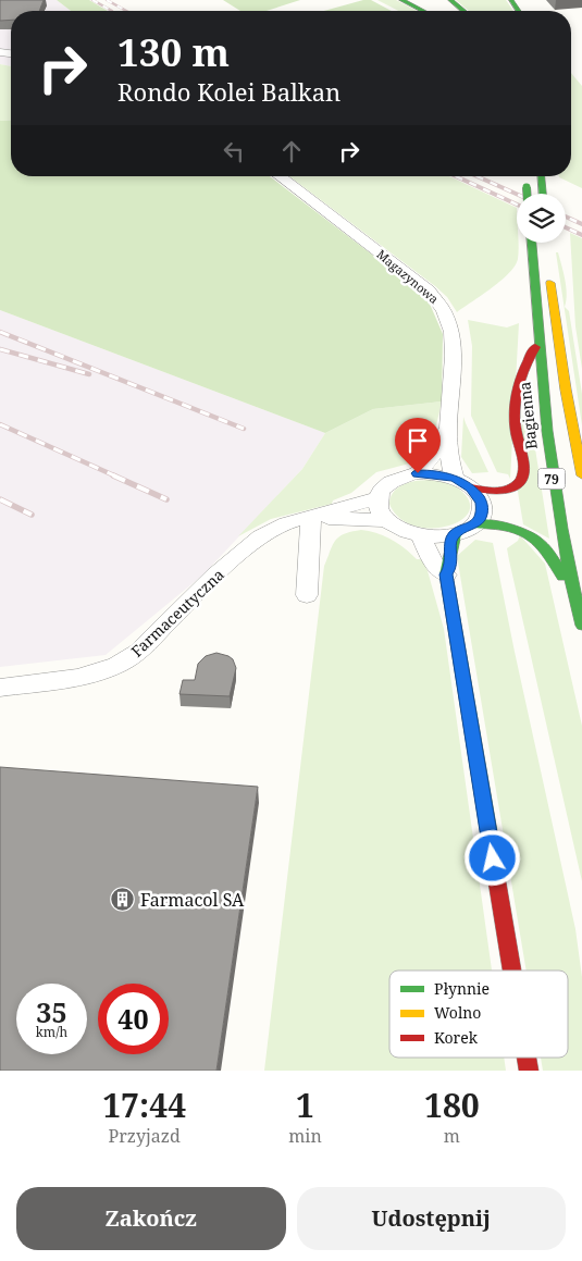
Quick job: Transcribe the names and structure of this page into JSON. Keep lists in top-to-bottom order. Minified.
{"streets":{"main road":["Bagienna","79"],"street":["Magazynowa","Farmaceutyczna"]},"crossings":[["Magazynowa","Farmaceutyczna"]],"places":{"building":["Farmacol SA"]},"legend":["Płynnie","Wolno","Korek"],"page":{"turn":["130 m","Rondo Kolei Balkan"],"speed":"35 km/h","limit":"40","eta":["17:44","Przyjazd","1","min","180","m"],"buttons":["Zakończ","Udostępnij"]}}
